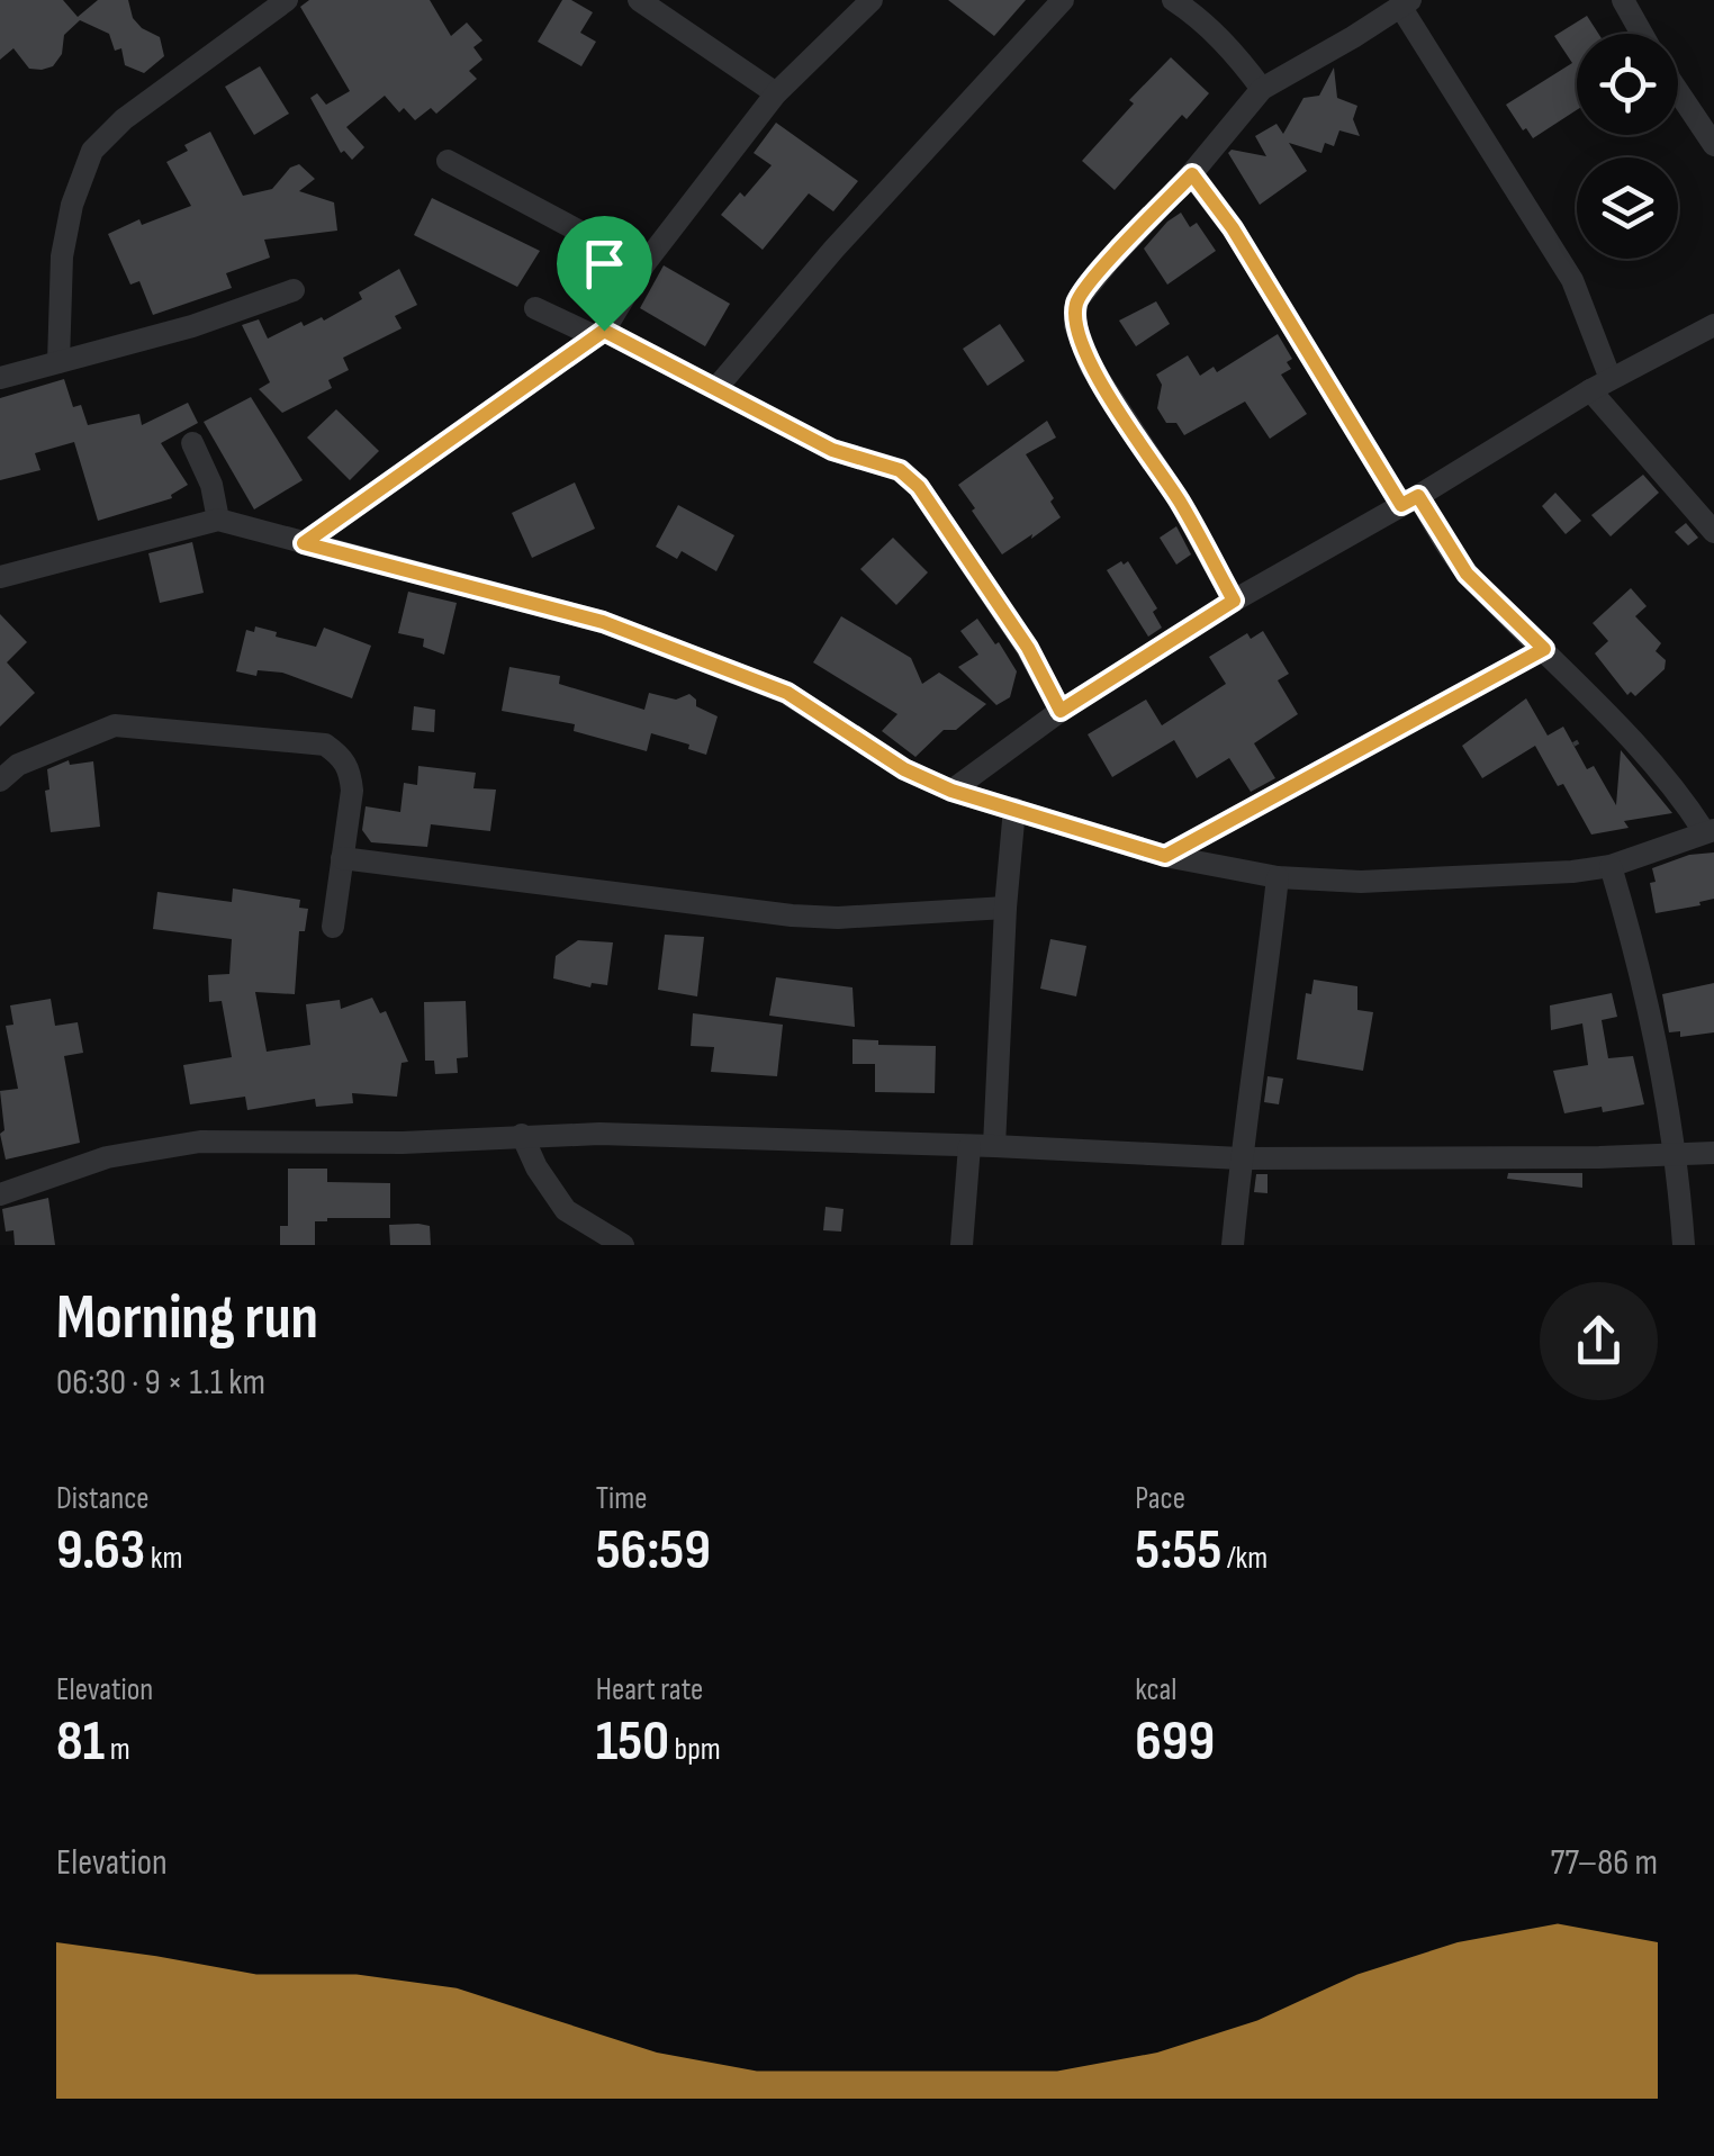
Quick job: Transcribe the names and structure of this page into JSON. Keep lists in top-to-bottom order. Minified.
{"page":{"heading":["Morning run","06:30 · 9 × 1.1 km"],"stats":[["Distance","9.63 km"],["Time","56:59"],["Pace","5:55 /km"],["Elevation","81 m"],["Heart rate","150 bpm"],["kcal","699"]],"chart":["Elevation","77–86 m"]}}
